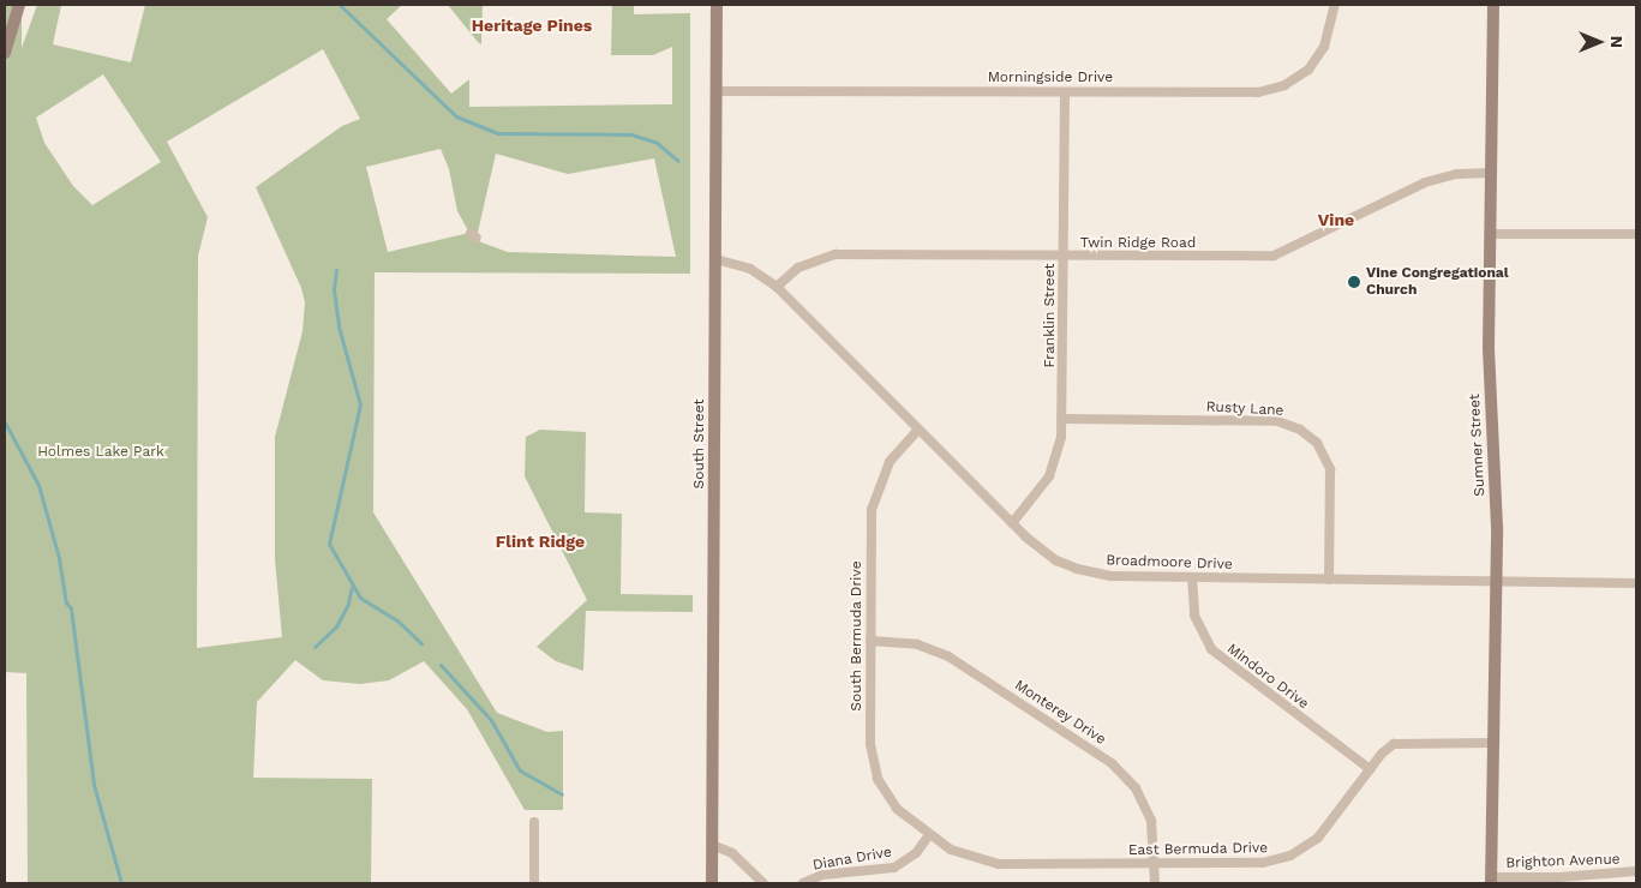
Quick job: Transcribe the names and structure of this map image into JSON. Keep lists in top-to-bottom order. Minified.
{"streets":{"main road":["South Street","Sumner Street"],"street":["Morningside Drive","Twin Ridge Road","Franklin Street","Rusty Lane","Broadmoore Drive","South Bermuda Drive","Mindoro Drive","Monterey Drive","East Bermuda Drive","Diana Drive","Brighton Avenue"]},"crossings":[["Morningside Drive","Franklin Street"],["Morningside Drive","South Street"],["Twin Ridge Road","Franklin Street"],["Twin Ridge Road","Sumner Street"],["Twin Ridge Road","Broadmoore Drive"],["Franklin Street","Rusty Lane"],["Franklin Street","Broadmoore Drive"],["Rusty Lane","Broadmoore Drive"],["South Street","Broadmoore Drive"],["Sumner Street","Broadmoore Drive"],["Sumner Street","East Bermuda Drive"],["Sumner Street","Brighton Avenue"],["Broadmoore Drive","South Bermuda Drive"],["Broadmoore Drive","Mindoro Drive"],["South Bermuda Drive","Monterey Drive"],["South Bermuda Drive","East Bermuda Drive"],["South Bermuda Drive","Diana Drive"],["Mindoro Drive","East Bermuda Drive"],["Monterey Drive","East Bermuda Drive"],["East Bermuda Drive","Diana Drive"]],"districts":["Heritage Pines","Vine","Flint Ridge"],"parks":["Holmes Lake Park"],"places":["Vine Congregational Church"],"north":"right"}
